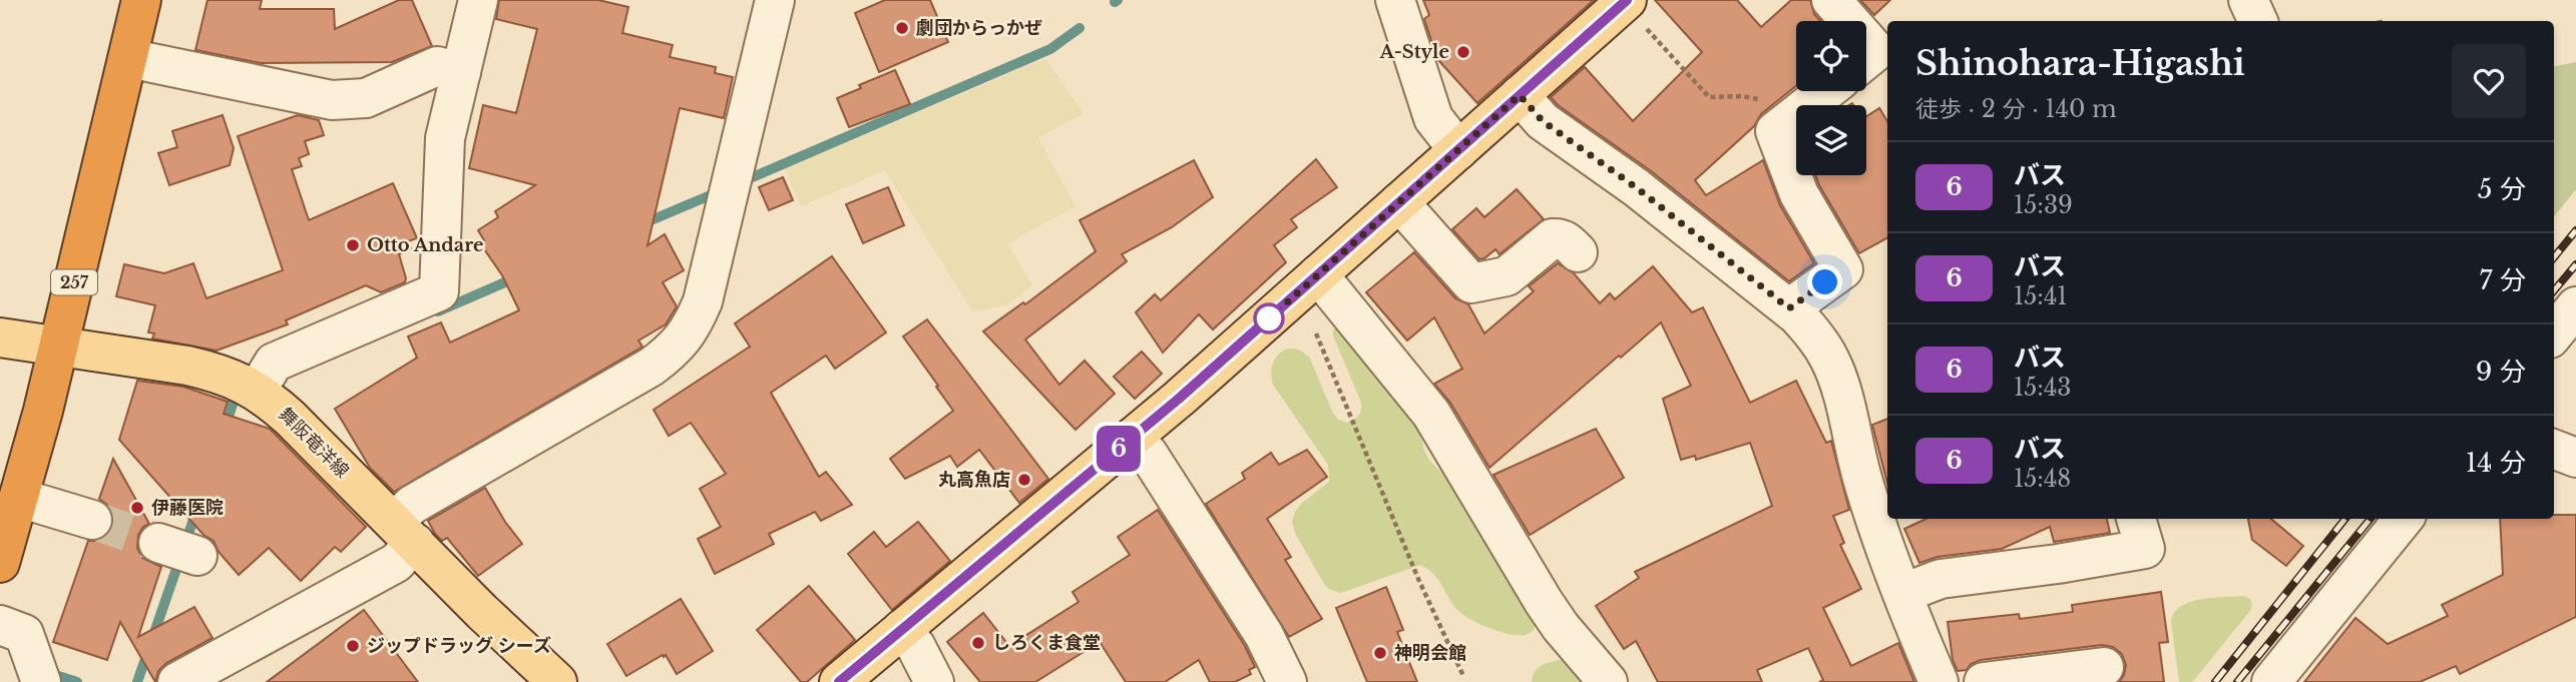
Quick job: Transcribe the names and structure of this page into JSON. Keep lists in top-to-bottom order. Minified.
{"streets":{"highway":["257"],"main road":["舞阪竜洋線"]},"crossings":[["257","舞阪竜洋線"]],"places":["劇団からっかぜ","A-Style","Otto Andare","丸高魚店","伊藤医院","しろくま食堂","ジップドラッグ シーズ","神明会館"],"lines":["bus line 6"],"page":{"on_map":"6","heading":["Shinohara-Higashi","徒歩 · 2 分 · 140 m"],"list":[{"mark":"6","name":"バス","note":"15:39","value":"5 分"},{"mark":"6","name":"バス","note":"15:41","value":"7 分"},{"mark":"6","name":"バス","note":"15:43","value":"9 分"},{"mark":"6","name":"バス","note":"15:48","value":"14 分"}]}}
